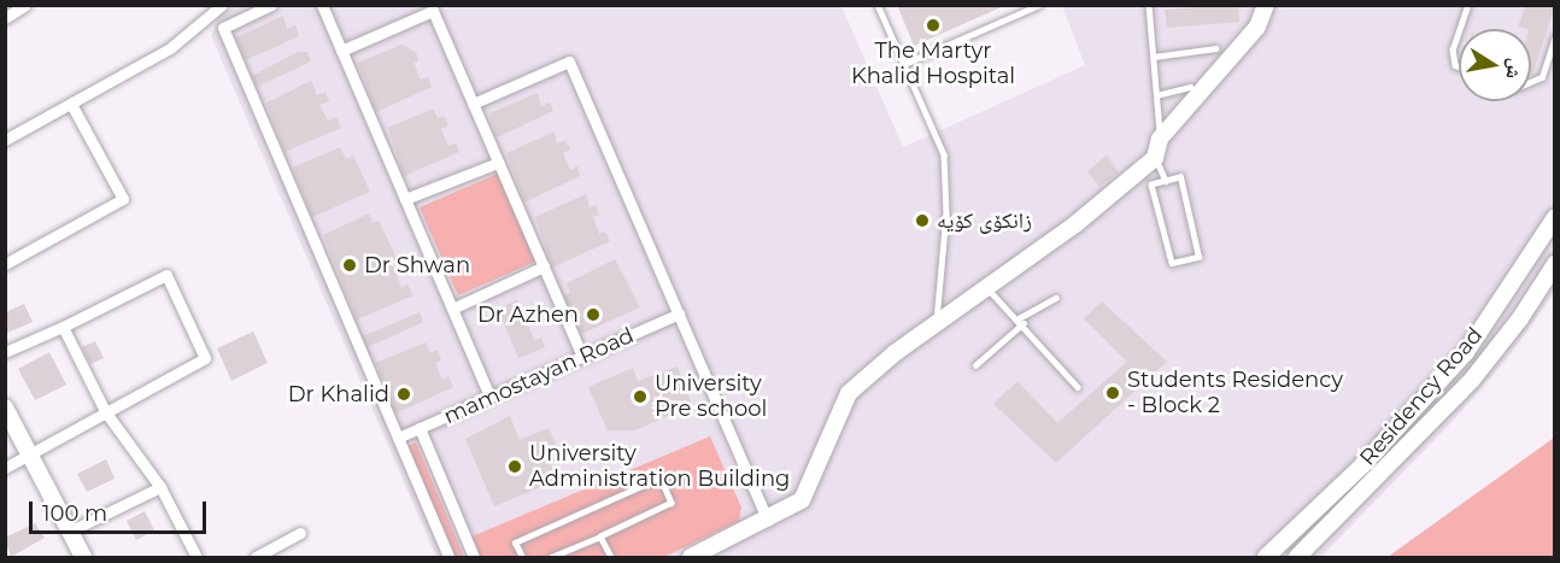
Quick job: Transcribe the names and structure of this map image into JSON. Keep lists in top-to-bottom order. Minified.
{"streets":{"street":["mamostayan Road","Residency Road"]},"places":["The Martyr Khalid Hospital","زانکۆی کۆیە","Dr Shwan","Dr Azhen","Students Residency - Block 2","Dr Khalid","University Pre school","University Administration Building"],"scale_bar":"100 m","north":"right"}
